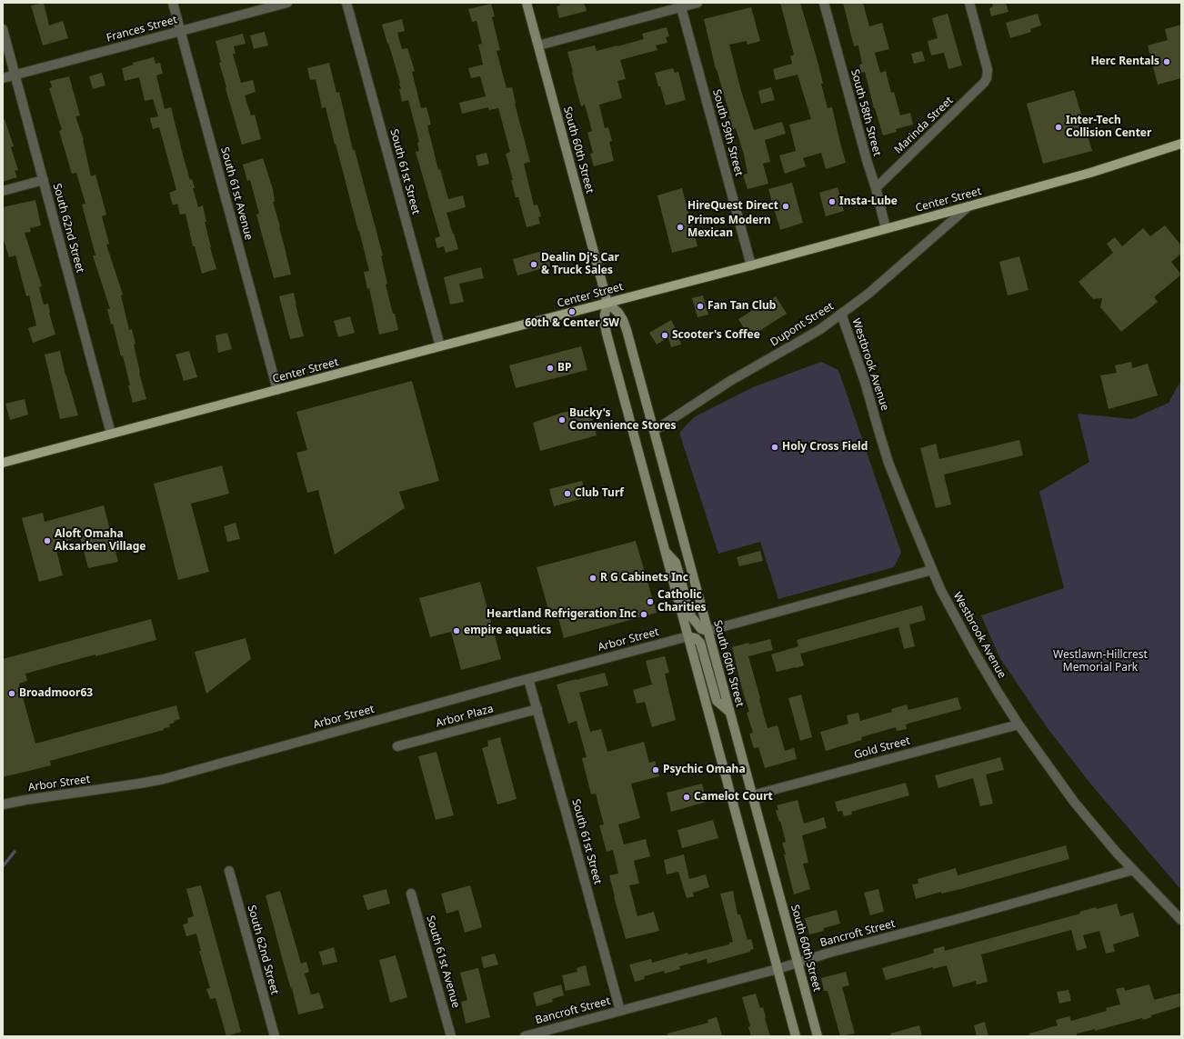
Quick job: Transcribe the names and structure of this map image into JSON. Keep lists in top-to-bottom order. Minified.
{"streets":{"main road":["South 60th Street","Center Street"],"street":["Frances Street","South 58th Street","Marinda Street","South 59th Street","South 61st Street","South 61st Avenue","South 62nd Street","Dupont Street","Westbrook Avenue","Arbor Street","Arbor Plaza","Gold Street","Bancroft Street"]},"crossings":[["Frances Street","South 61st Avenue"],["Frances Street","South 62nd Street"],["South 58th Street","Marinda Street"],["South 58th Street","Center Street"],["South 59th Street","Center Street"],["South 60th Street","Center Street"],["South 60th Street","Dupont Street"],["South 60th Street","Arbor Street"],["South 60th Street","Gold Street"],["South 60th Street","Bancroft Street"],["South 61st Street","Center Street"],["South 61st Street","Arbor Street"],["South 61st Street","Arbor Plaza"],["South 61st Street","Bancroft Street"],["South 61st Avenue","Center Street"],["Center Street","South 62nd Street"],["Center Street","Dupont Street"],["Dupont Street","Westbrook Avenue"],["Westbrook Avenue","Gold Street"],["Westbrook Avenue","Bancroft Street"]],"parks":["Westlawn-Hillcrest Memorial Park"],"places":["Herc Rentals","Inter-Tech Collision Center","Insta-Lube","HireQuest Direct","Primos Modern Mexican","Dealin Dj's Car & Truck Sales","Fan Tan Club","60th & Center SW","Scooter's Coffee","BP","Bucky's Convenience Stores","Holy Cross Field","Club Turf","Aloft Omaha Aksarben Village","R G Cabinets Inc","Catholic Charities","Heartland Refrigeration Inc","empire aquatics","Broadmoor63","Psychic Omaha","Camelot Court"]}
